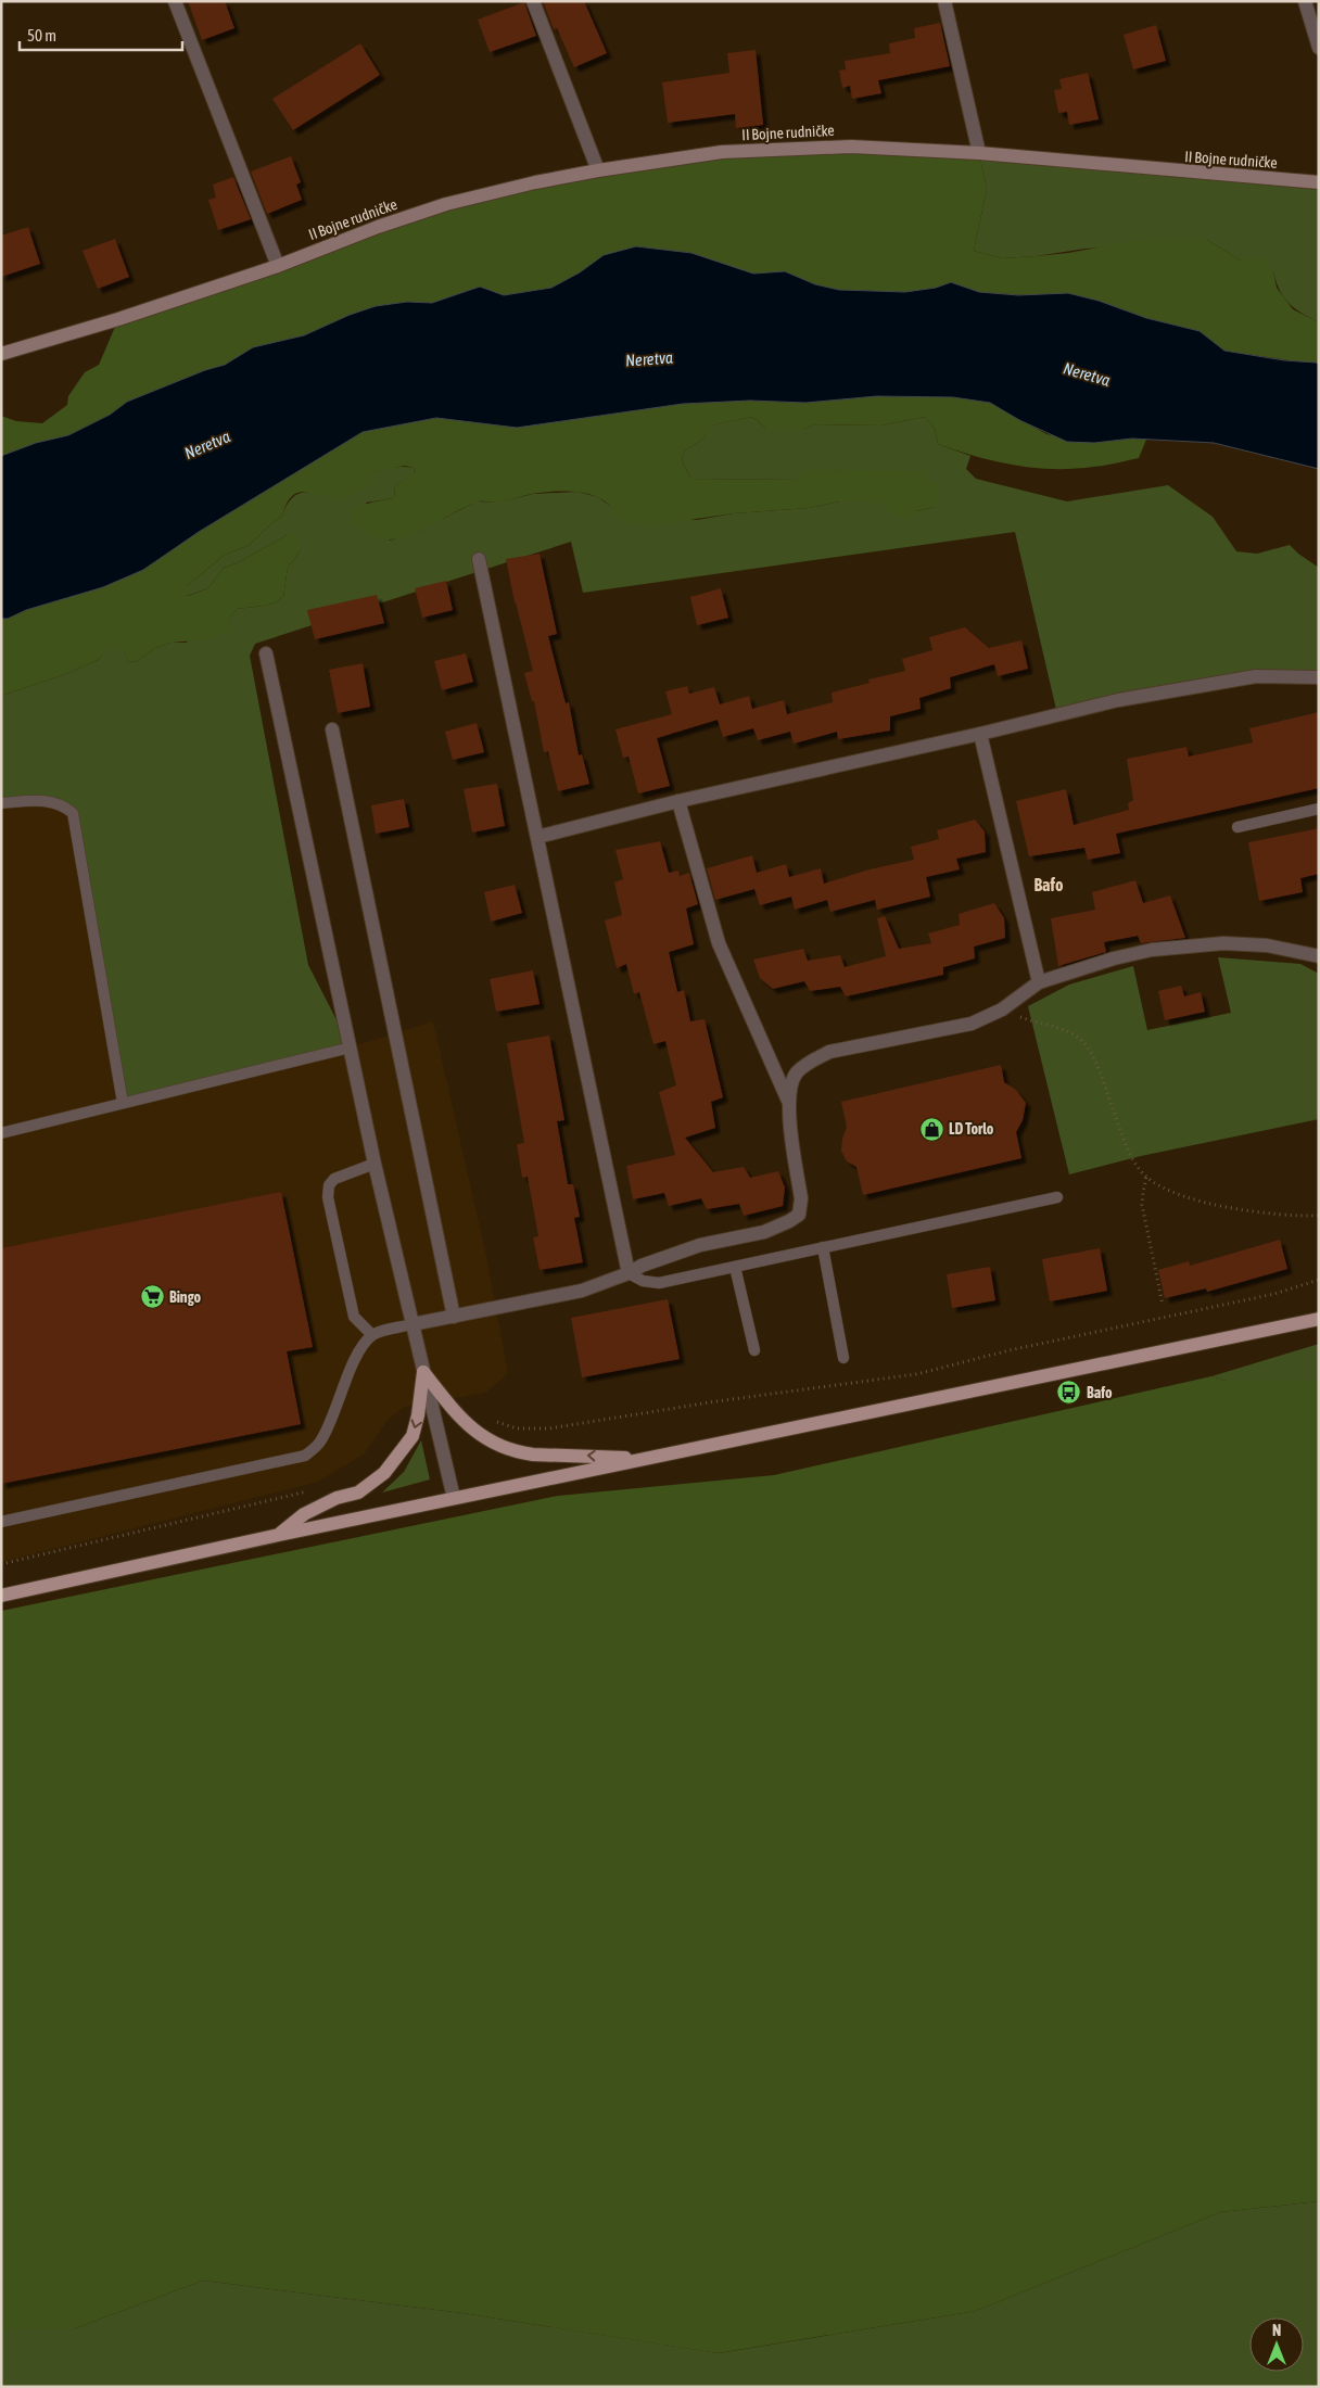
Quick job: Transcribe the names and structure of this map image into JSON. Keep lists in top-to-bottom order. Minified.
{"streets":{"street":["II Bojne rudničke"]},"districts":["Bafo"],"water":["Neretva"],"places":{"shop":["LD Torlo"],"supermarket":["Bingo"],"bus stop":["Bafo"]},"scale_bar":"50 m","north":"top"}
